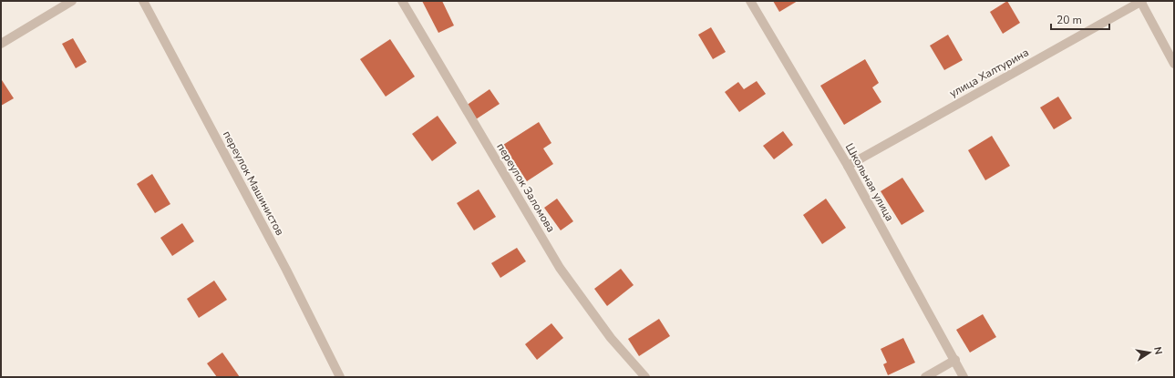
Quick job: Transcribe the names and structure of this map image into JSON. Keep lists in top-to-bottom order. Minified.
{"streets":{"street":["улица Халтурина","Школьная улица","переулок Машинистов","переулок Заломова"]},"crossings":[["улица Халтурина","Школьная улица"]],"scale_bar":"20 m","north":"right"}
